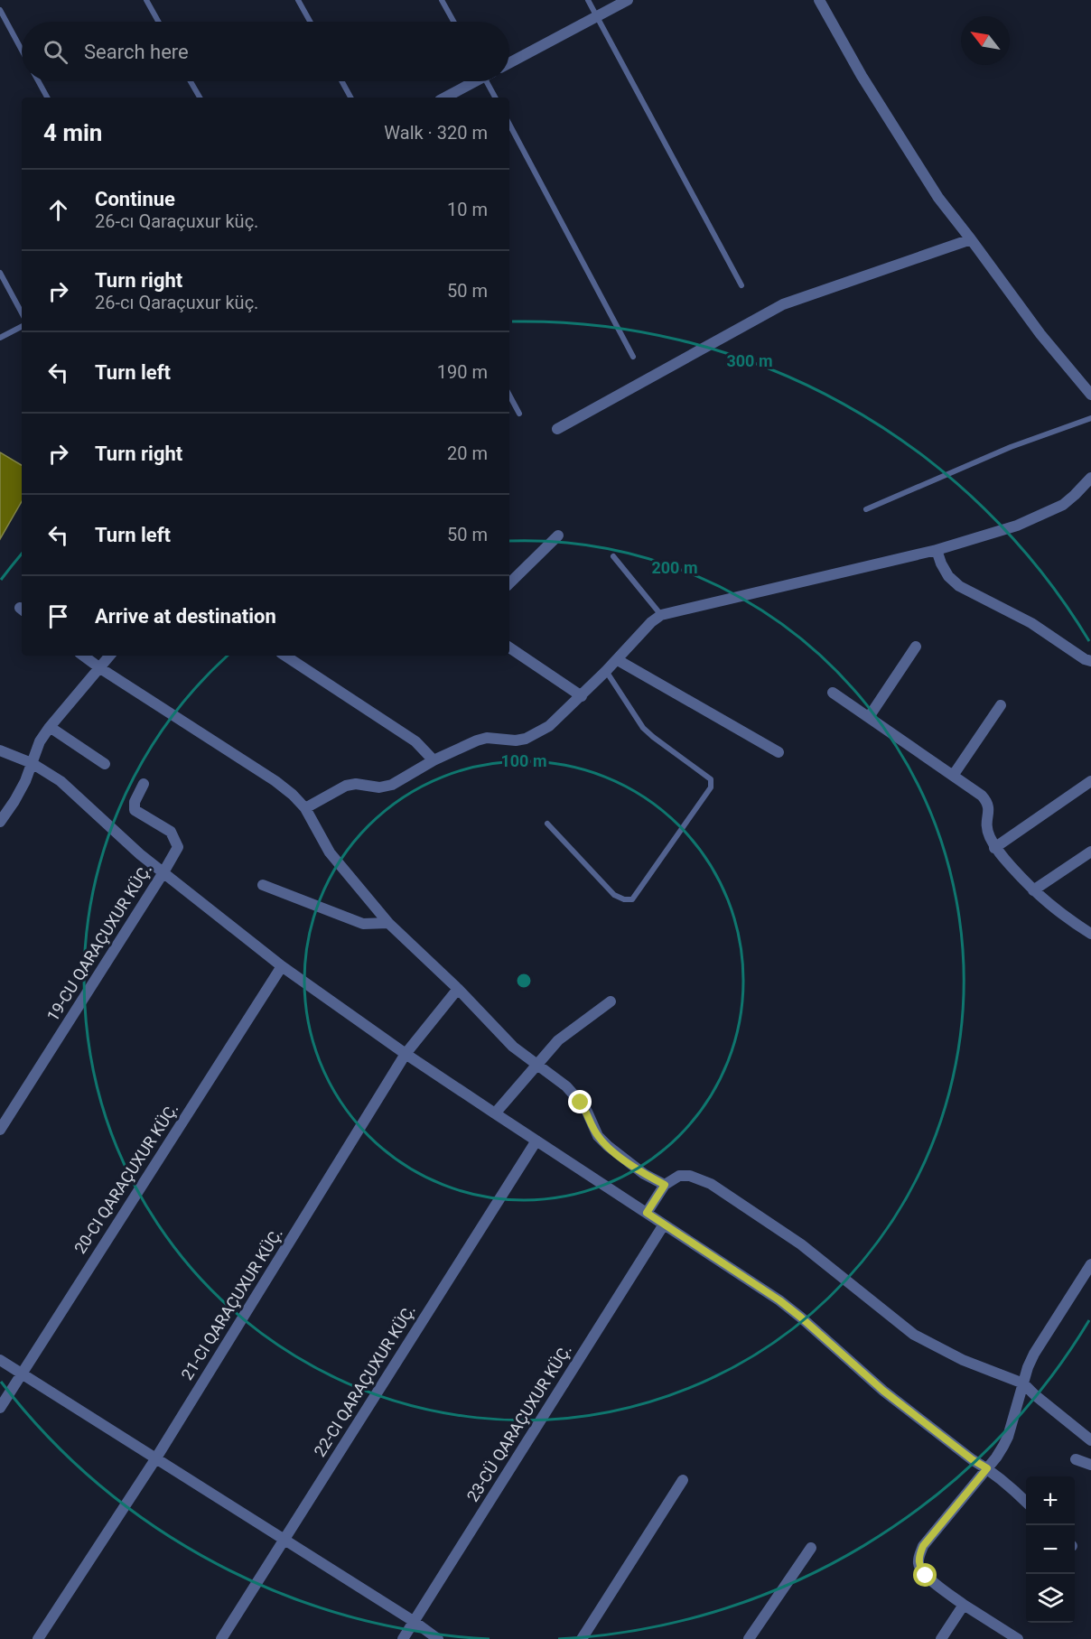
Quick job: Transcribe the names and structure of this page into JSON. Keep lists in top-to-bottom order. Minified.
{"streets":{"street":["19-CU QARAÇUXUR KÜÇ.","20-CI QARAÇUXUR KÜÇ.","21-CI QARAÇUXUR KÜÇ.","22-CI QARAÇUXUR KÜÇ.","23-CÜ QARAÇUXUR KÜÇ."]},"north":"top left","page":{"search":"Search here","heading":["4 min","Walk · 320 m"],"list":[["Continue","26-cı Qaraçuxur küç.","10 m"],["Turn right","26-cı Qaraçuxur küç.","50 m"],["Turn left","190 m"],["Turn right","20 m"],["Turn left","50 m"],"Arrive at destination"],"map_buttons":["+","−"]},"rings":["300 m","200 m","100 m"]}
